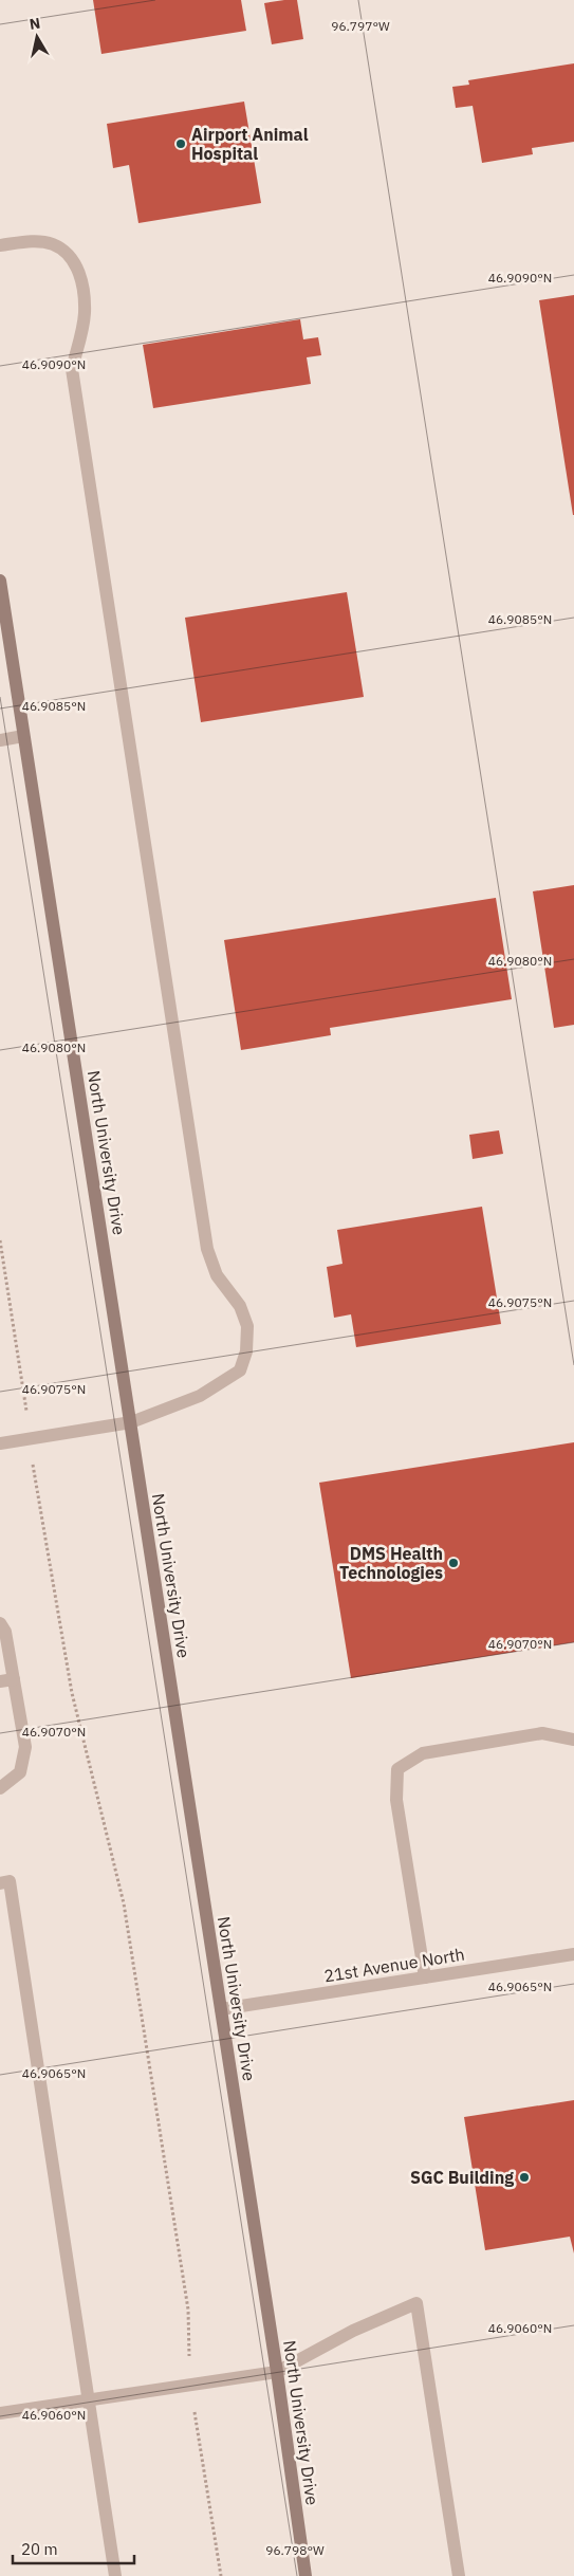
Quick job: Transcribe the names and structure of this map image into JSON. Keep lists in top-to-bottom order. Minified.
{"streets":{"main road":["North University Drive"],"street":["21st Avenue North"]},"crossings":[["North University Drive","21st Avenue North"]],"places":["Airport Animal Hospital","DMS Health Technologies","SGC Building"],"scale_bar":"20 m","north":"top","coordinates":["96.797°W","46.9090°N","46.9085°N","46.9080°N","46.9075°N","46.9070°N","46.9065°N","46.9060°N","96.798°W"]}
